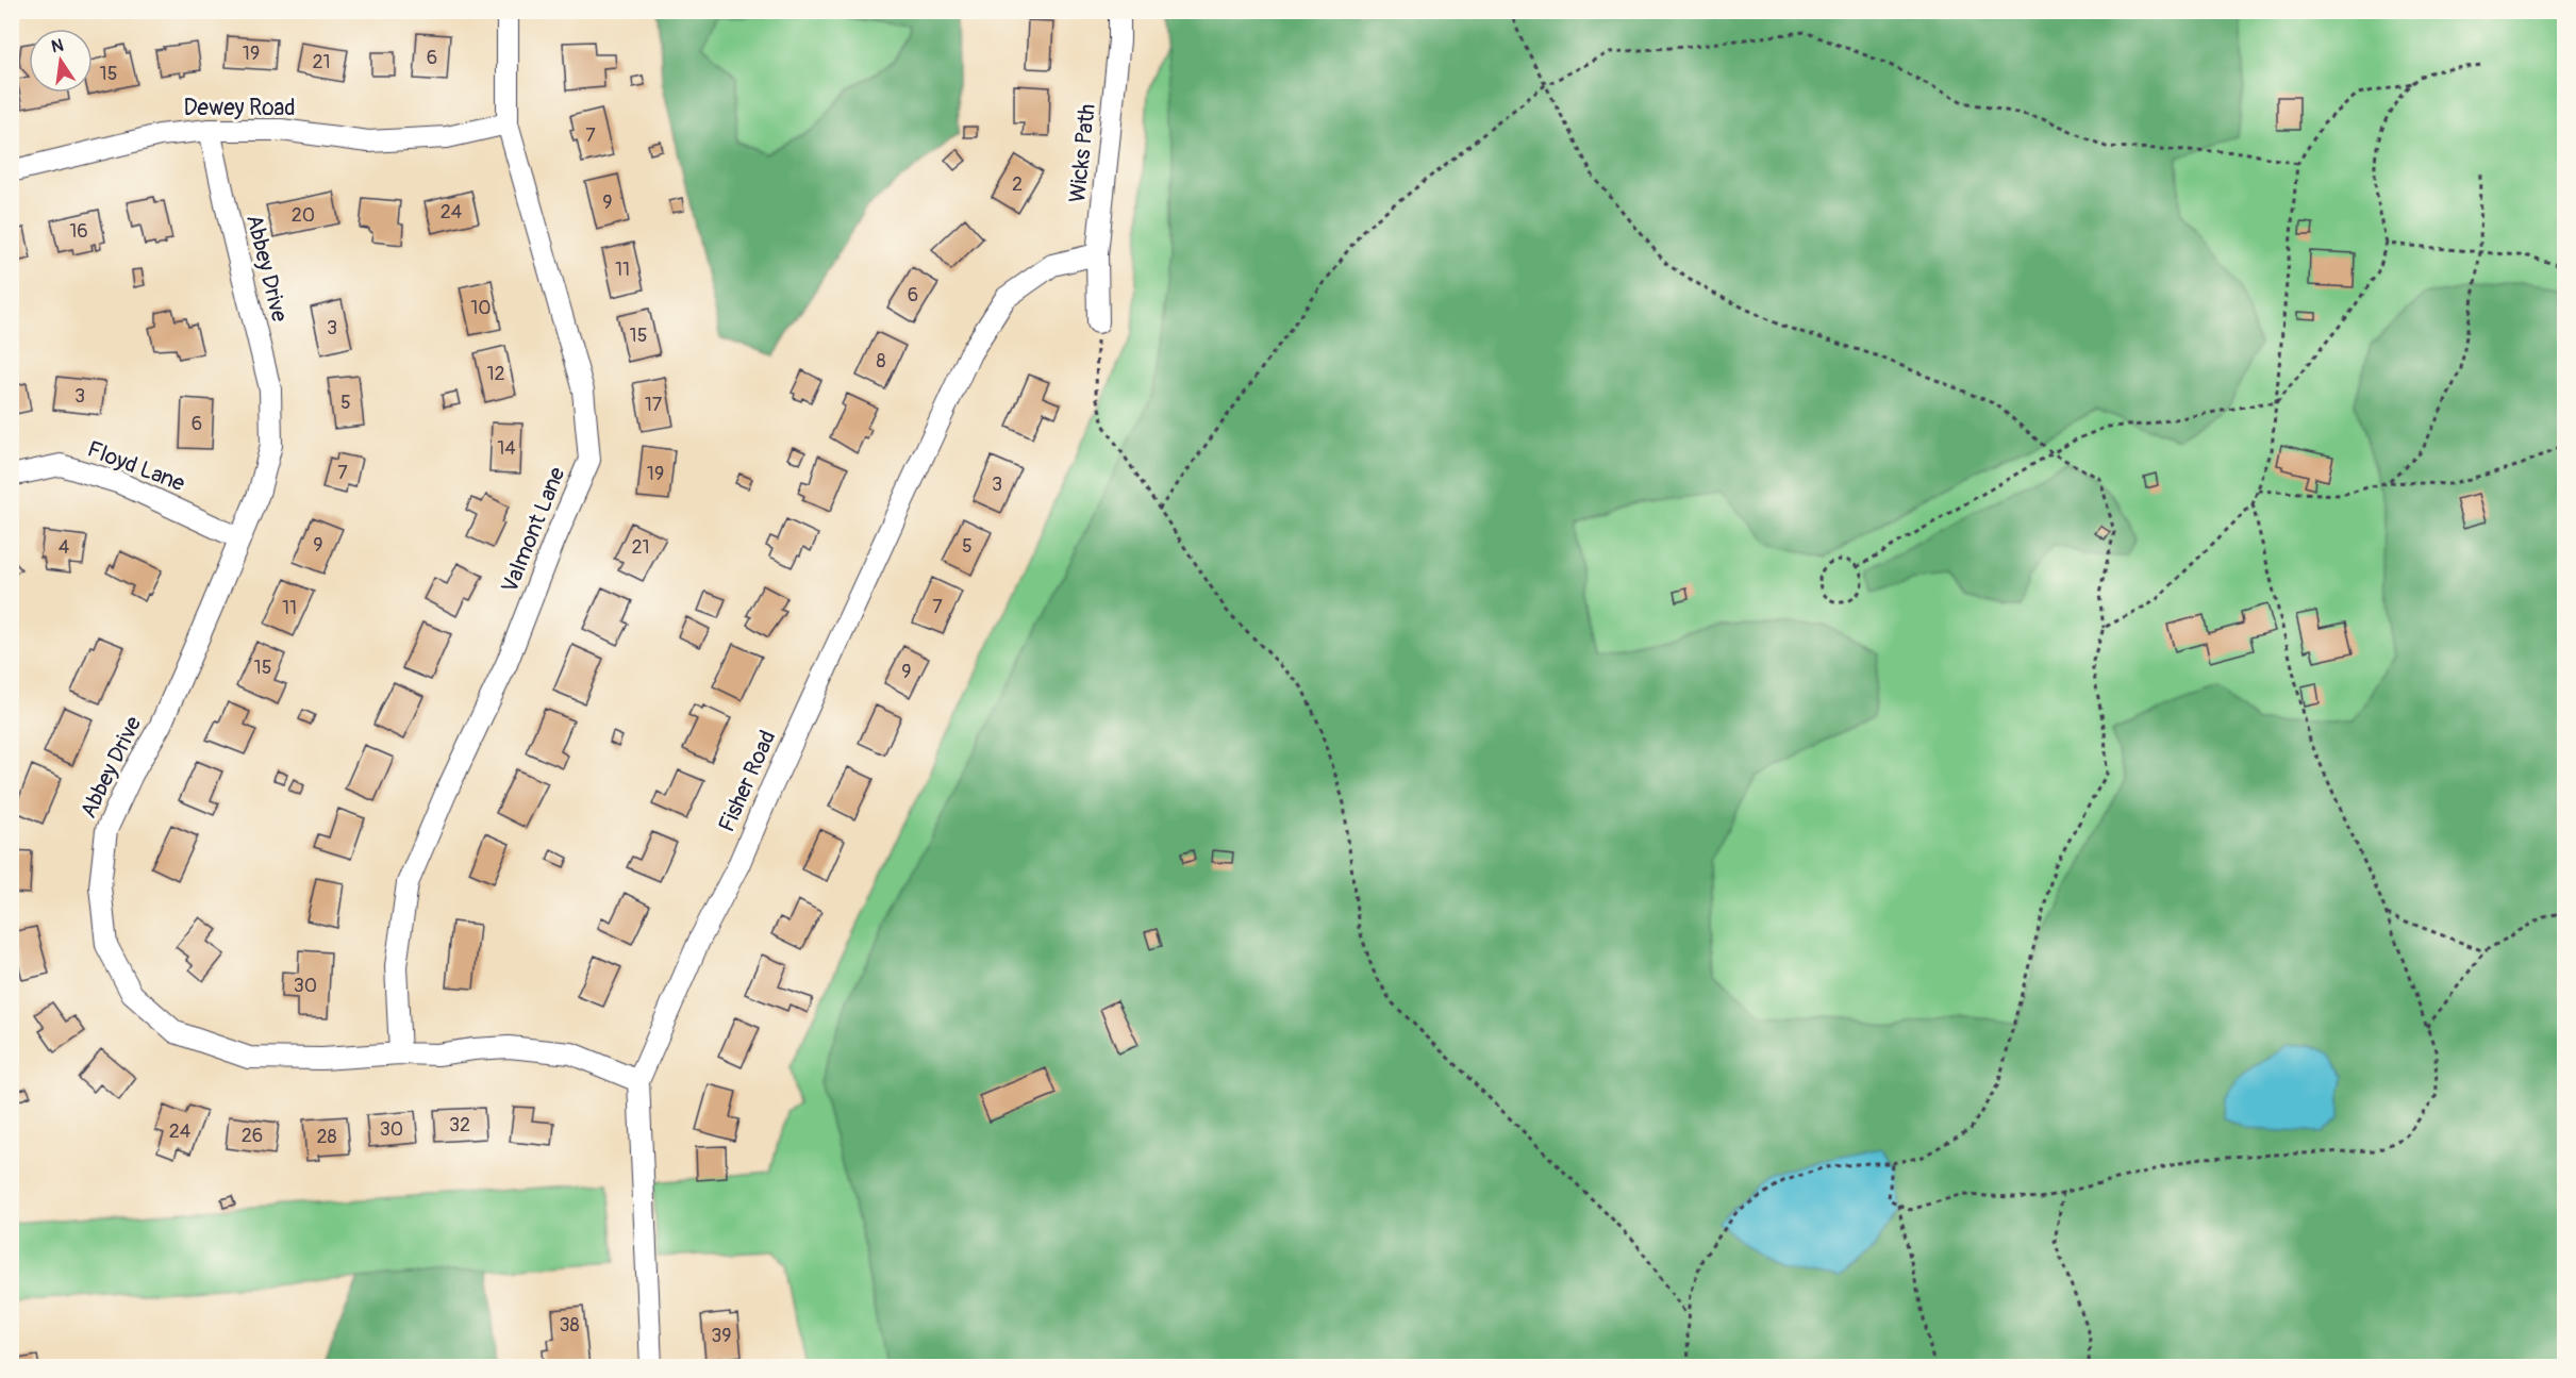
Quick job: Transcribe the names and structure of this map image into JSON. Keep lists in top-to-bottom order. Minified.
{"streets":{"street":["Dewey Road","Wicks Path","Abbey Drive","Floyd Lane","Valmont Lane","Fisher Road"]},"crossings":[["Dewey Road","Abbey Drive"],["Dewey Road","Valmont Lane"],["Wicks Path","Fisher Road"],["Abbey Drive","Floyd Lane"],["Abbey Drive","Valmont Lane"],["Abbey Drive","Fisher Road"]],"house_numbers":["19","6","21","15","7","2","9","24","20","16","11","6","10","3","15","8","12","3","5","17","6","14","7","19","3","9","5","4","21","7","11","15","9","30","32","30","24","26","28","38","39"],"north":"top"}
